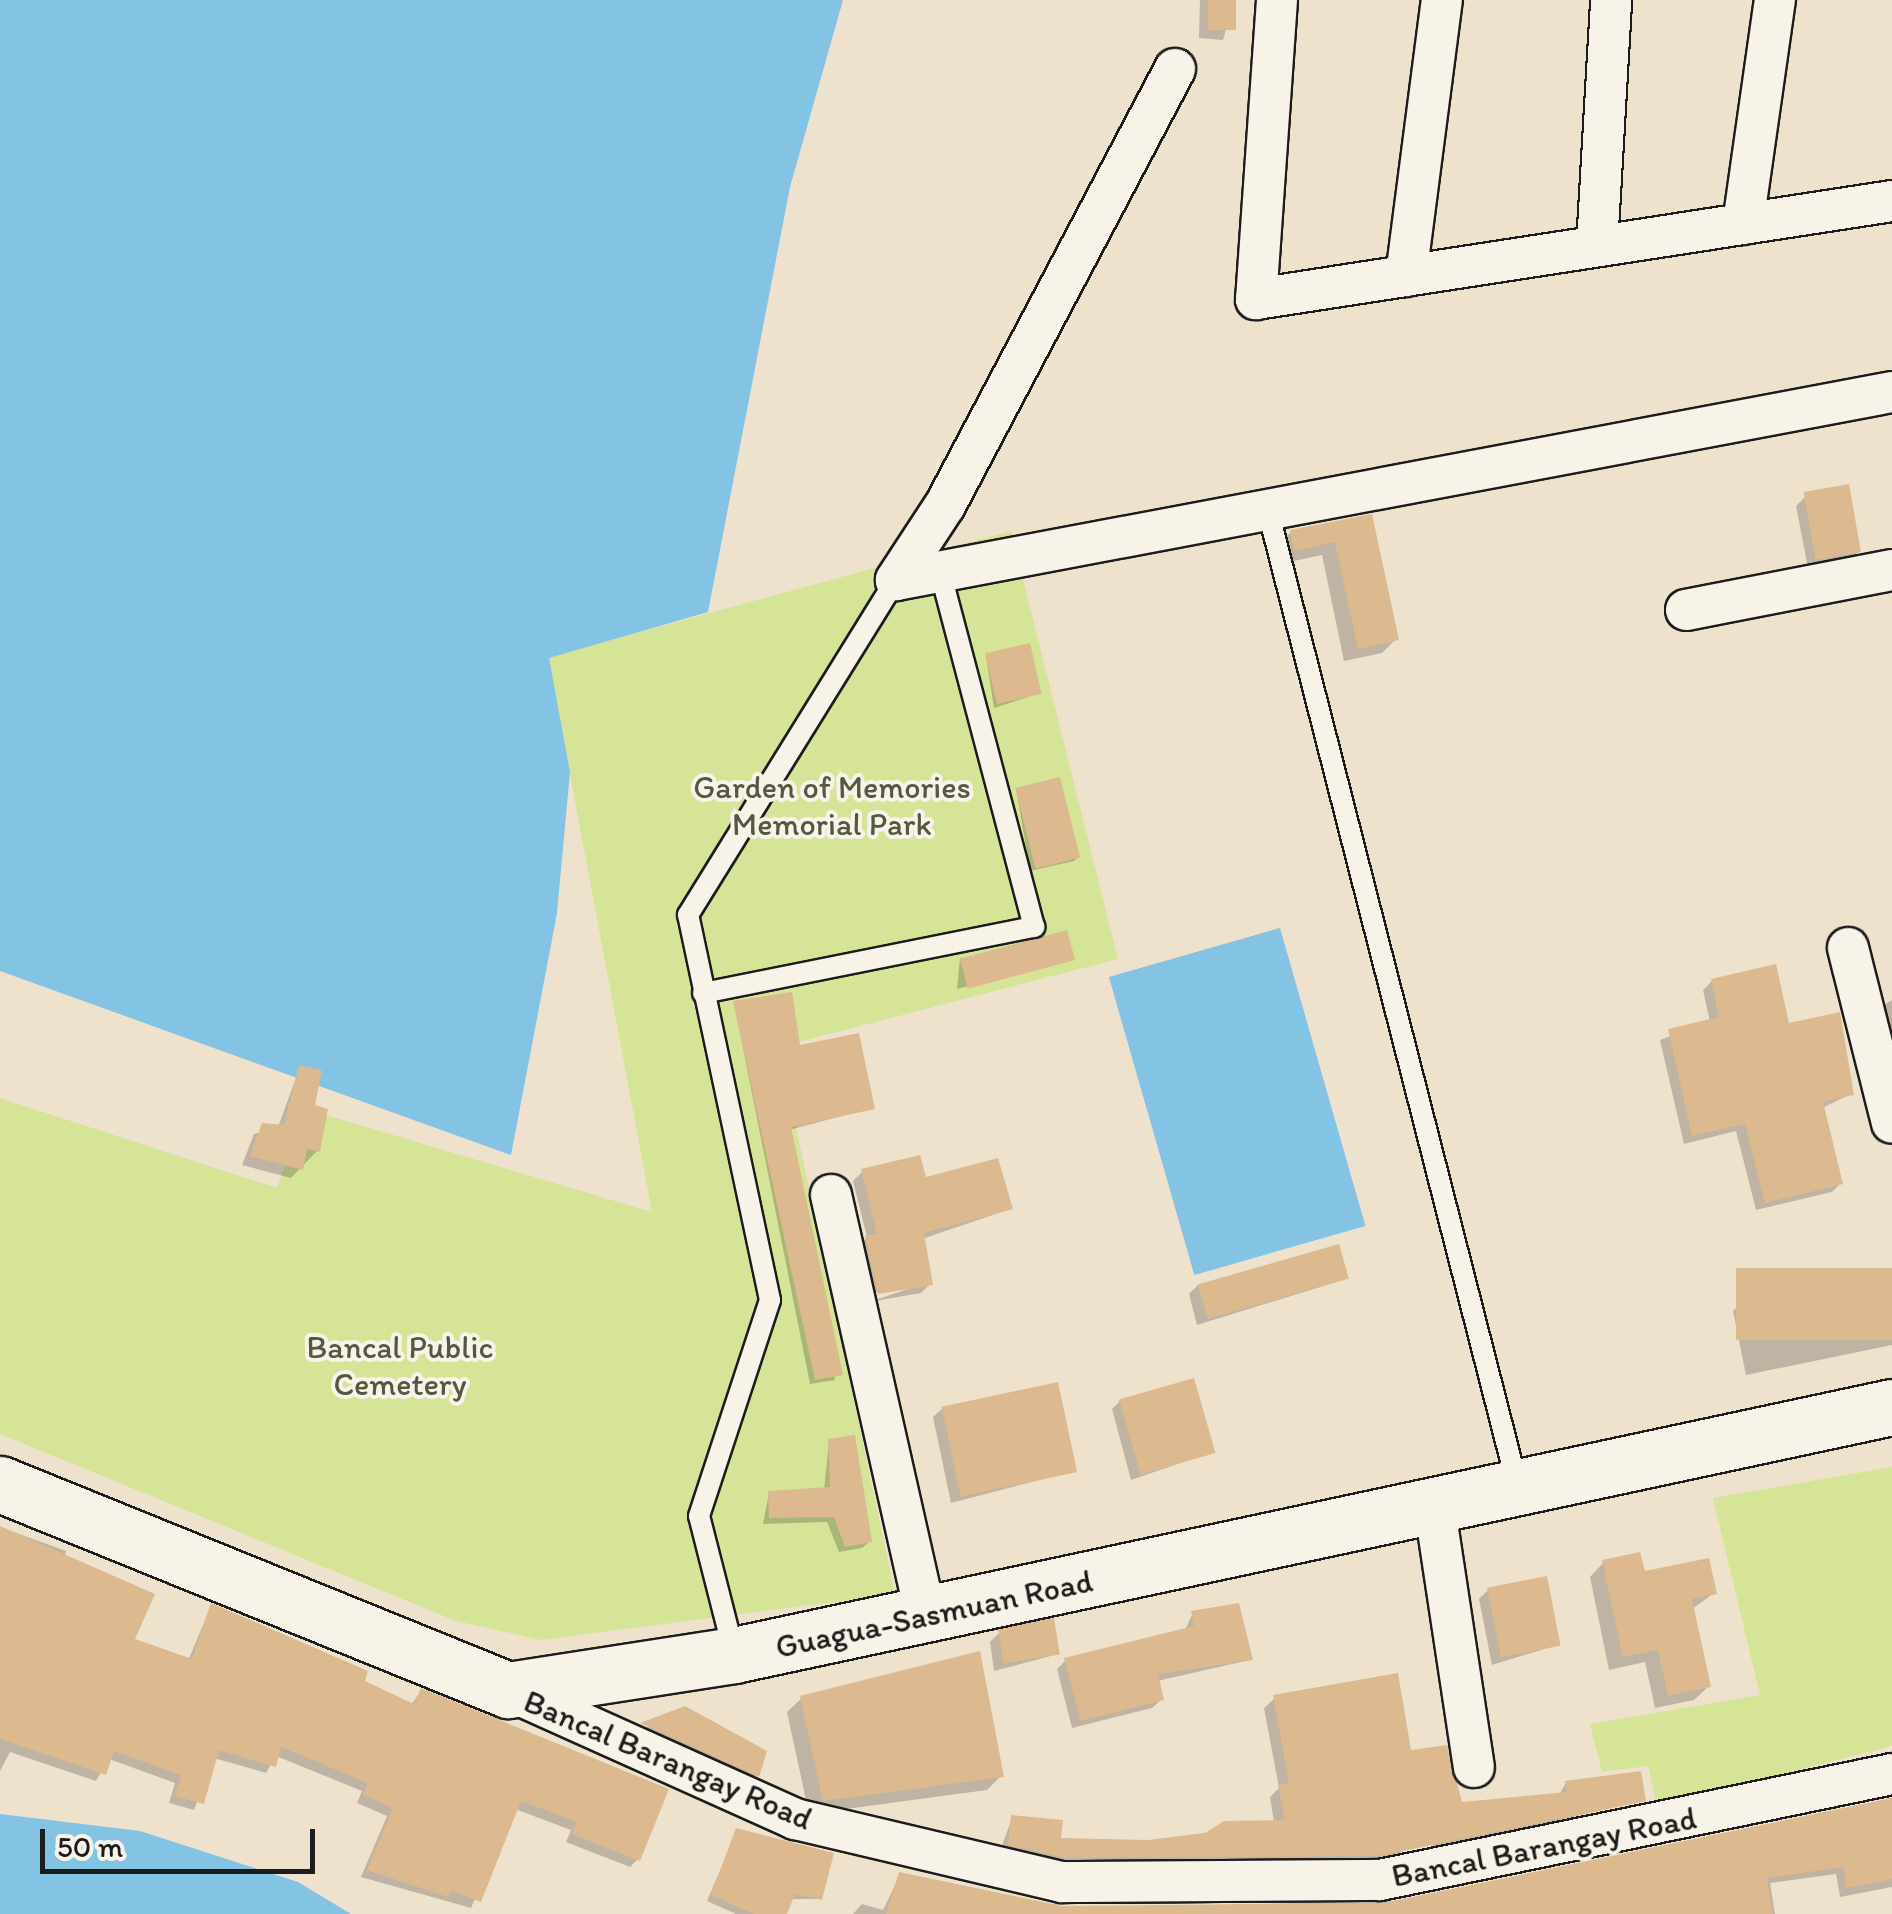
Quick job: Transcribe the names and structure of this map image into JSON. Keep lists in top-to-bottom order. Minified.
{"streets":{"main road":["Guagua-Sasmuan Road"],"street":["Bancal Barangay Road"]},"crossings":[["Guagua-Sasmuan Road","Bancal Barangay Road"]],"parks":["Garden of Memories Memorial Park","Bancal Public Cemetery"],"scale_bar":"50 m"}
